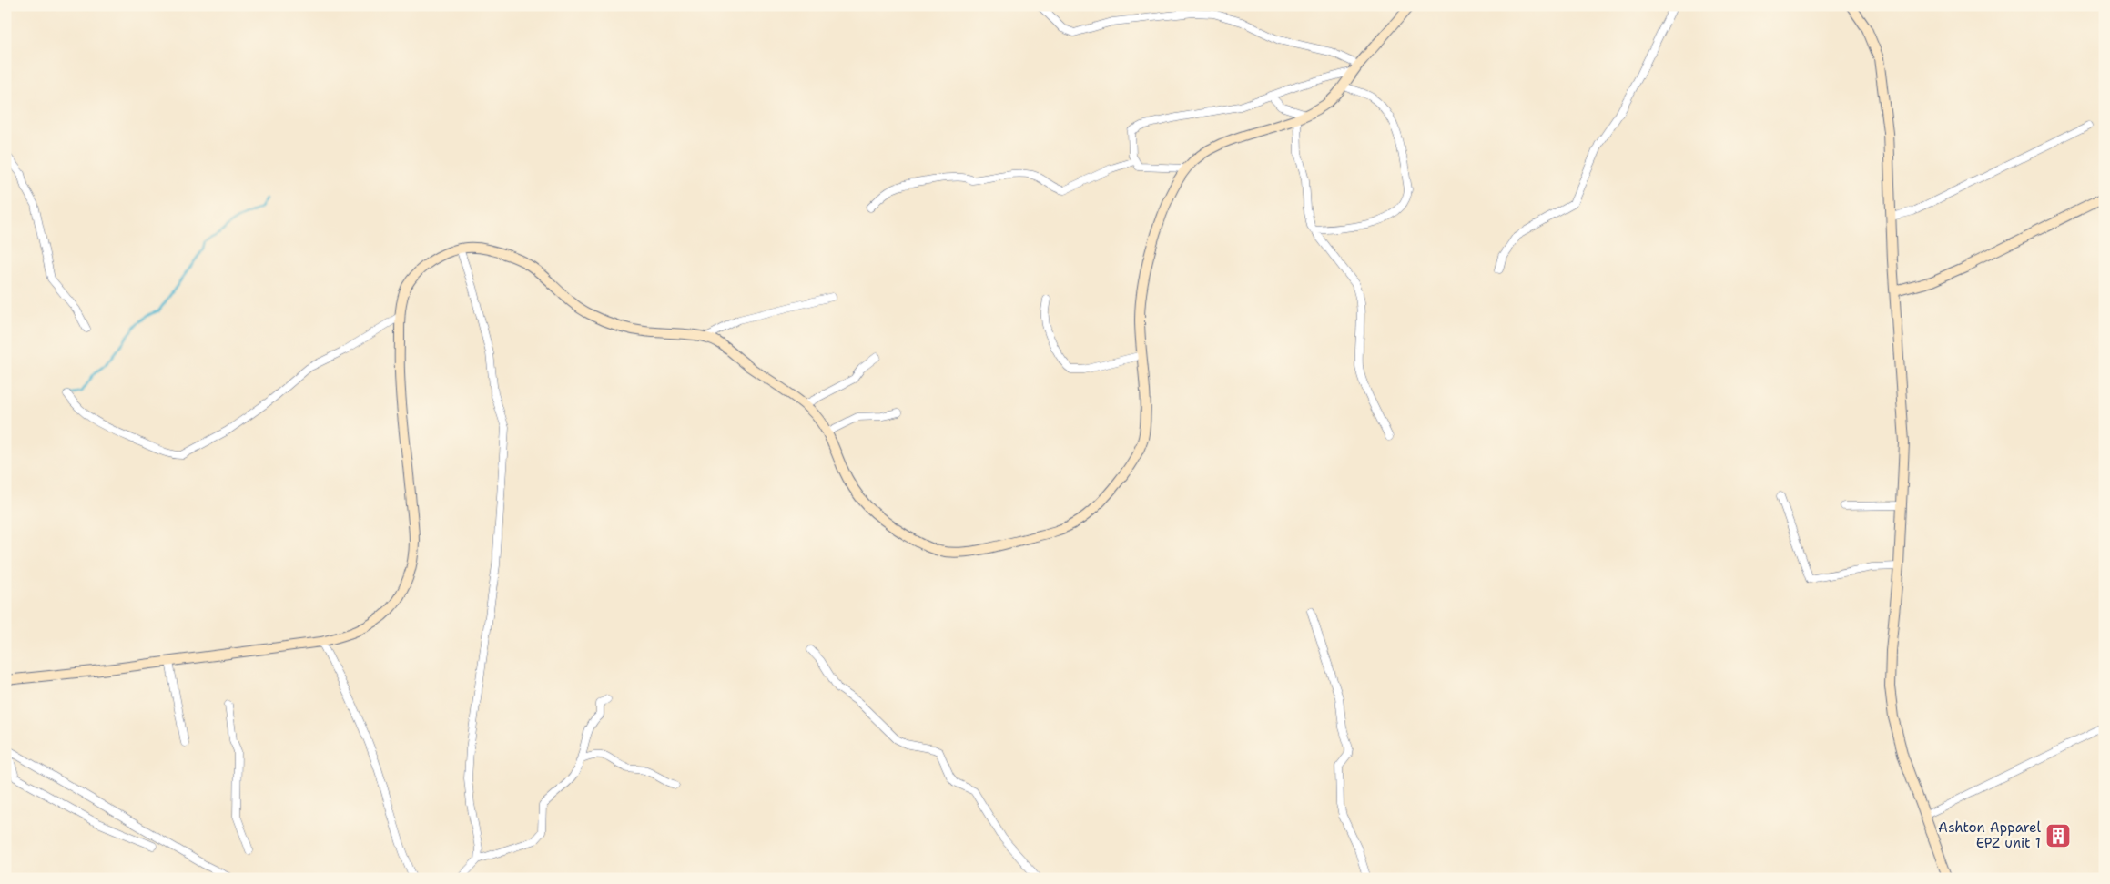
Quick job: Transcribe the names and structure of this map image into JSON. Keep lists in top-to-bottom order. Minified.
{"places":{"building":["Ashton Apparel EPZ unit 1"]}}
